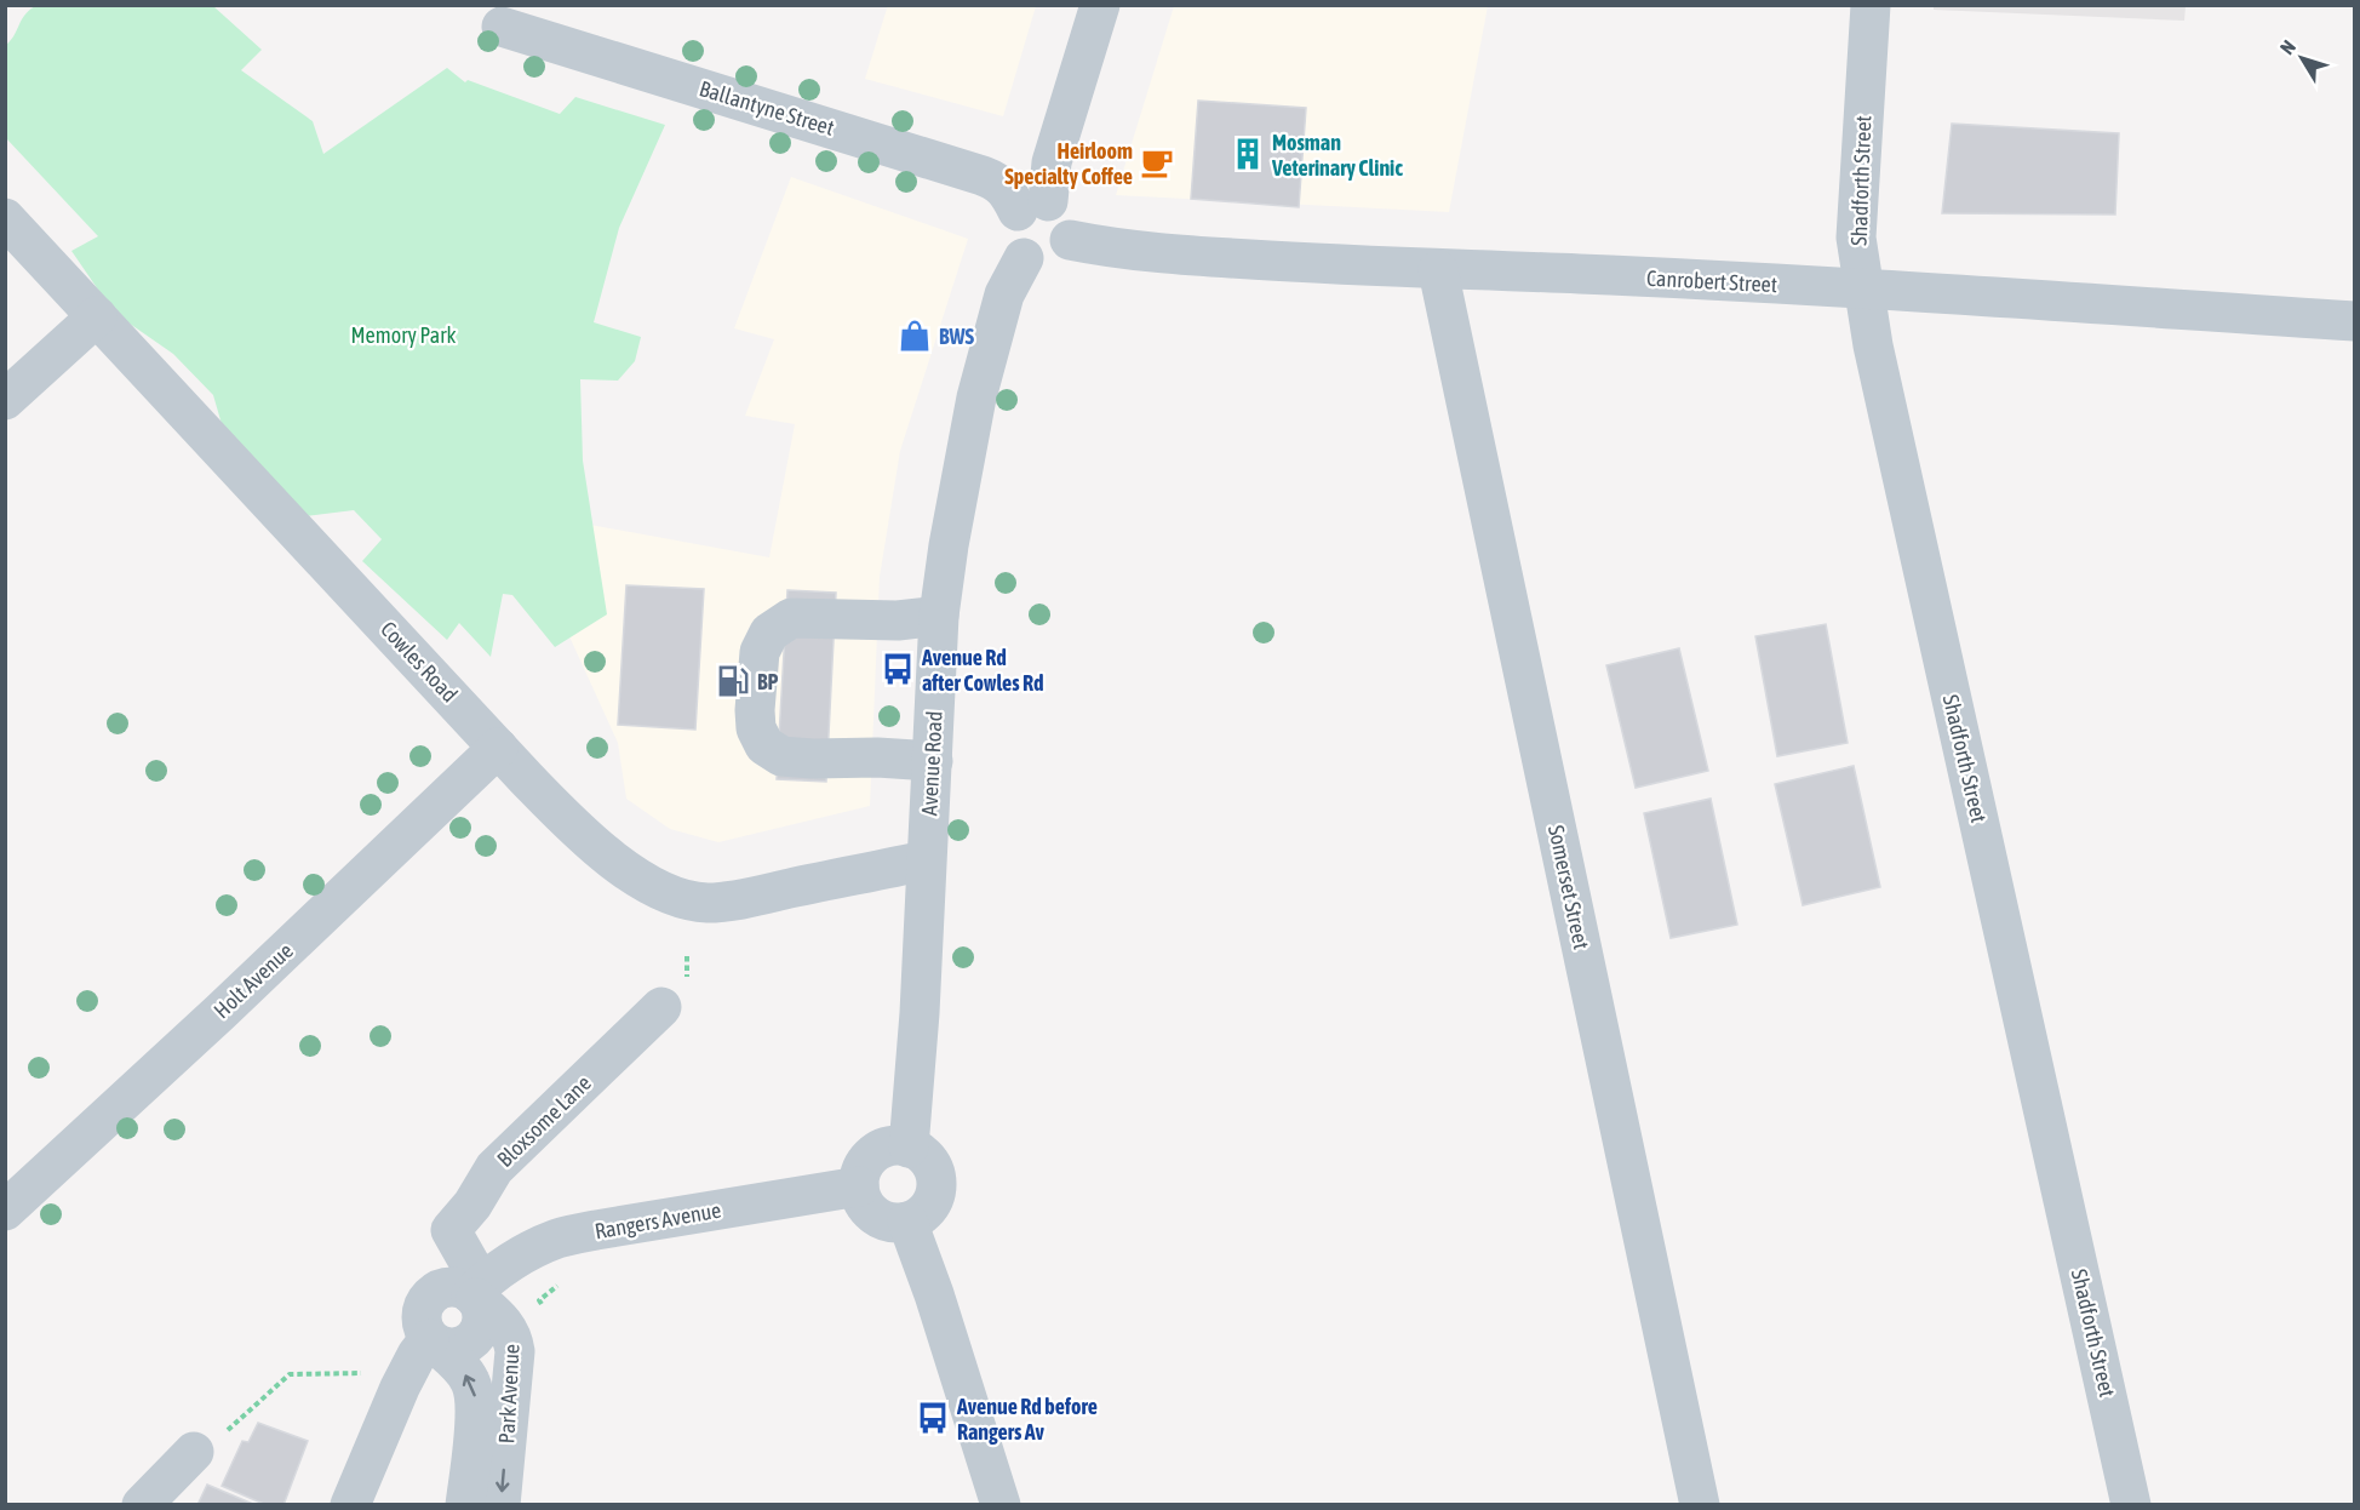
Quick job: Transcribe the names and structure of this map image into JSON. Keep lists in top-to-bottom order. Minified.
{"streets":{"street":["Ballantyne Street","Shadforth Street","Canrobert Street","Cowles Road","Avenue Road","Somerset Street","Holt Avenue","Bloxsome Lane","Rangers Avenue","Park Avenue"]},"crossings":[["Ballantyne Street","Canrobert Street"],["Ballantyne Street","Avenue Road"],["Shadforth Street","Canrobert Street"],["Canrobert Street","Avenue Road"],["Canrobert Street","Somerset Street"],["Cowles Road","Avenue Road"],["Cowles Road","Holt Avenue"],["Avenue Road","Rangers Avenue"],["Bloxsome Lane","Rangers Avenue"],["Bloxsome Lane","Park Avenue"],["Rangers Avenue","Park Avenue"]],"parks":["Memory Park"],"places":{"building":["Mosman Veterinary Clinic"],"cafe":["Heirloom Specialty Coffee"],"shop":["BWS"],"bus stop":["Avenue Rd after Cowles Rd","Avenue Rd before Rangers Av"],"fuel station":["BP"]},"north":"top left"}
